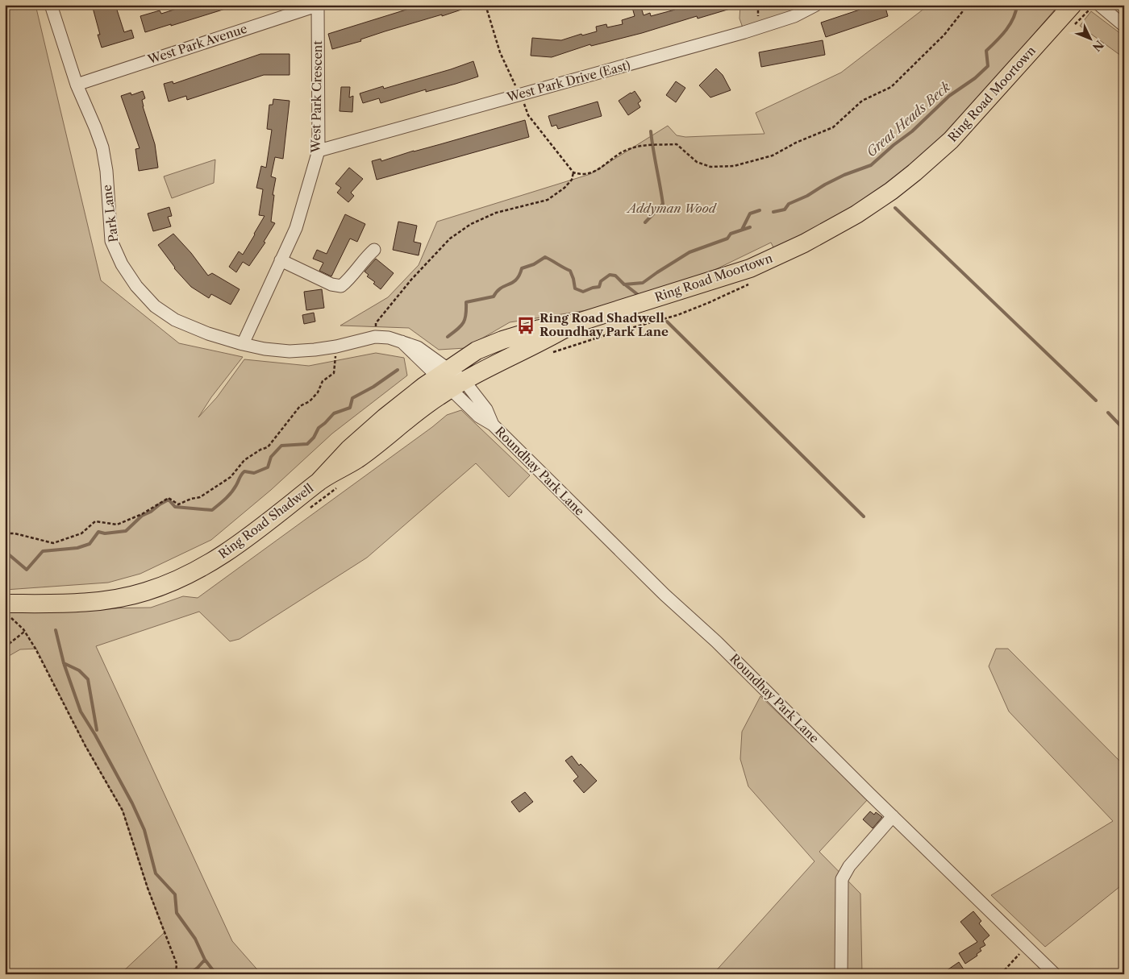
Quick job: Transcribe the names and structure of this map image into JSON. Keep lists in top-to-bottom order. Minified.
{"streets":{"highway":["Ring Road Moortown","Ring Road Shadwell"],"street":["West Park Avenue","West Park Drive (East)","West Park Crescent","Park Lane","Roundhay Park Lane"]},"crossings":[["West Park Avenue","West Park Crescent"],["West Park Avenue","Park Lane"],["West Park Drive (East)","West Park Crescent"],["Ring Road Moortown","Park Lane"],["Ring Road Moortown","Roundhay Park Lane"],["Ring Road Moortown","Ring Road Shadwell"],["West Park Crescent","Park Lane"],["Park Lane","Roundhay Park Lane"],["Park Lane","Ring Road Shadwell"],["Roundhay Park Lane","Ring Road Shadwell"]],"water":["Great Heads Beck"],"parks":["Addyman Wood"],"places":{"bus stop":["Ring Road Shadwell Roundhay Park Lane"]},"north":"bottom right"}
